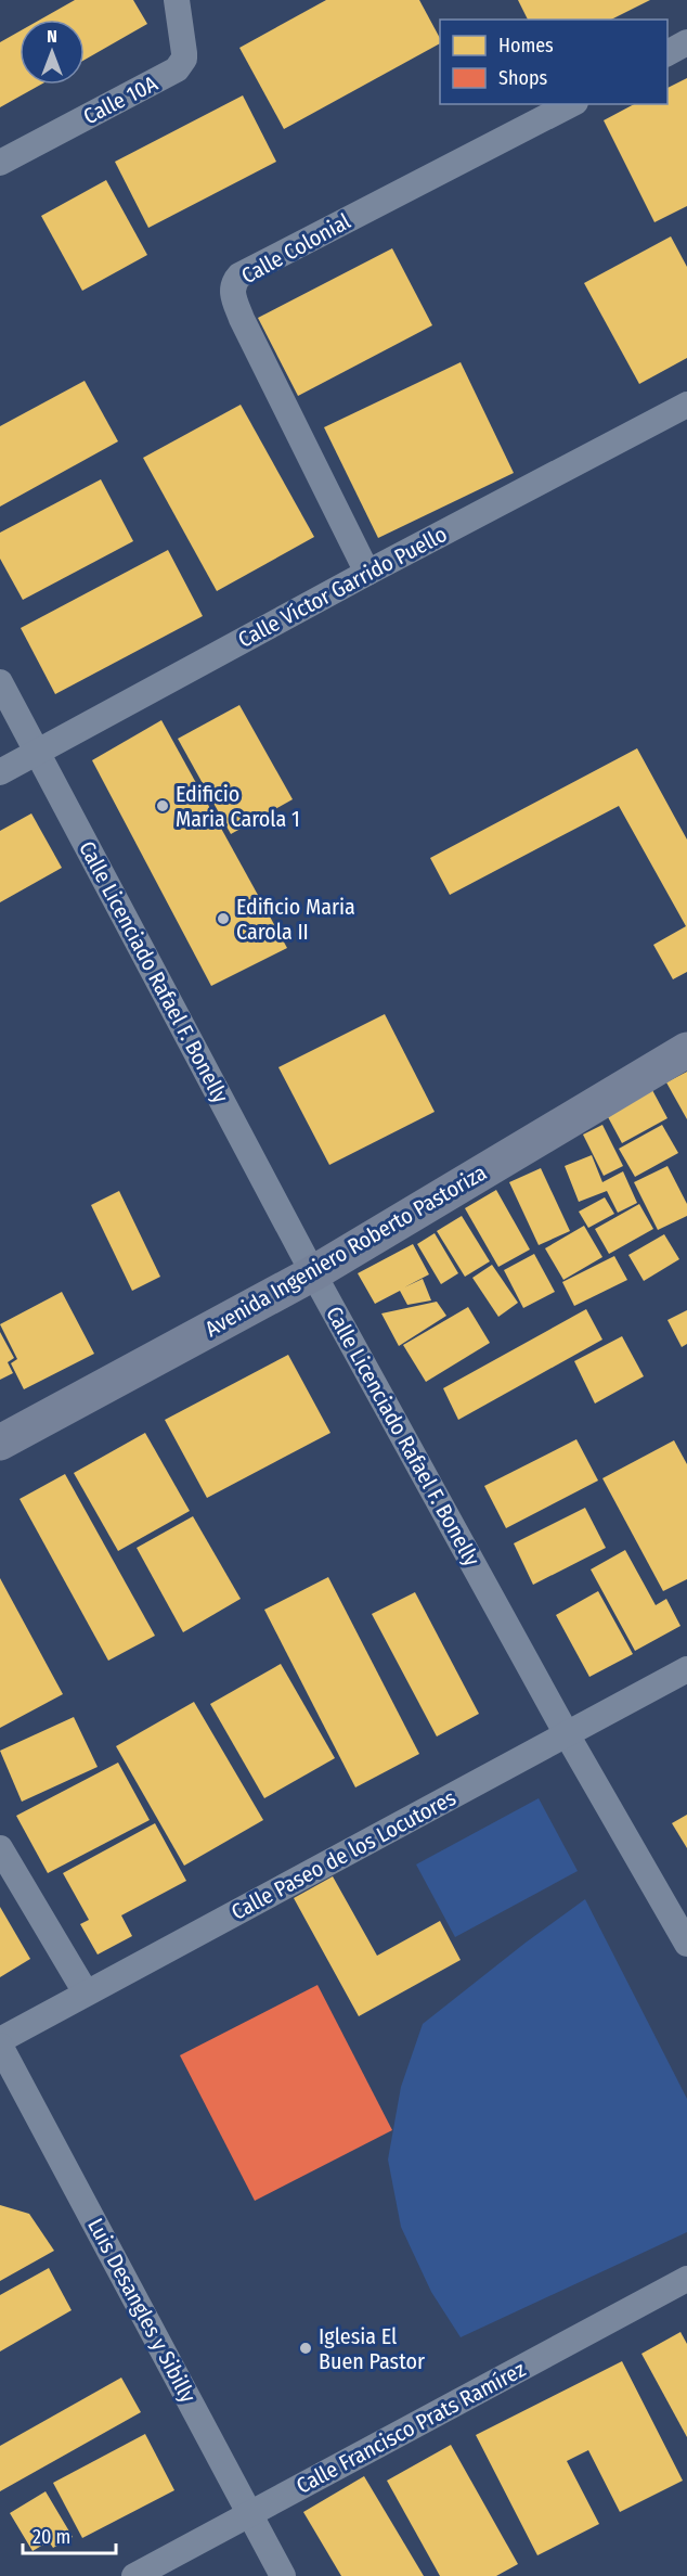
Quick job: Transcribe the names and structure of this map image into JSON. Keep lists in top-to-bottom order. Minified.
{"streets":{"street":["Calle 10A","Calle Colonial","Calle Víctor Garrido Puello","Calle Licenciado Rafael F. Bonelly","Avenida Ingeniero Roberto Pastoriza","Calle Paseo de los Locutores","Luis Desangles y Sibilly","Calle Francisco Prats Ramírez"]},"crossings":[["Calle Colonial","Calle Víctor Garrido Puello"],["Calle Víctor Garrido Puello","Calle Licenciado Rafael F. Bonelly"],["Calle Licenciado Rafael F. Bonelly","Avenida Ingeniero Roberto Pastoriza"],["Calle Licenciado Rafael F. Bonelly","Calle Paseo de los Locutores"],["Luis Desangles y Sibilly","Calle Francisco Prats Ramírez"]],"places":["Edificio Maria Carola 1","Edificio Maria Carola II","Iglesia El Buen Pastor"],"legend":["Homes","Shops"],"scale_bar":"20 m","north":"top"}
